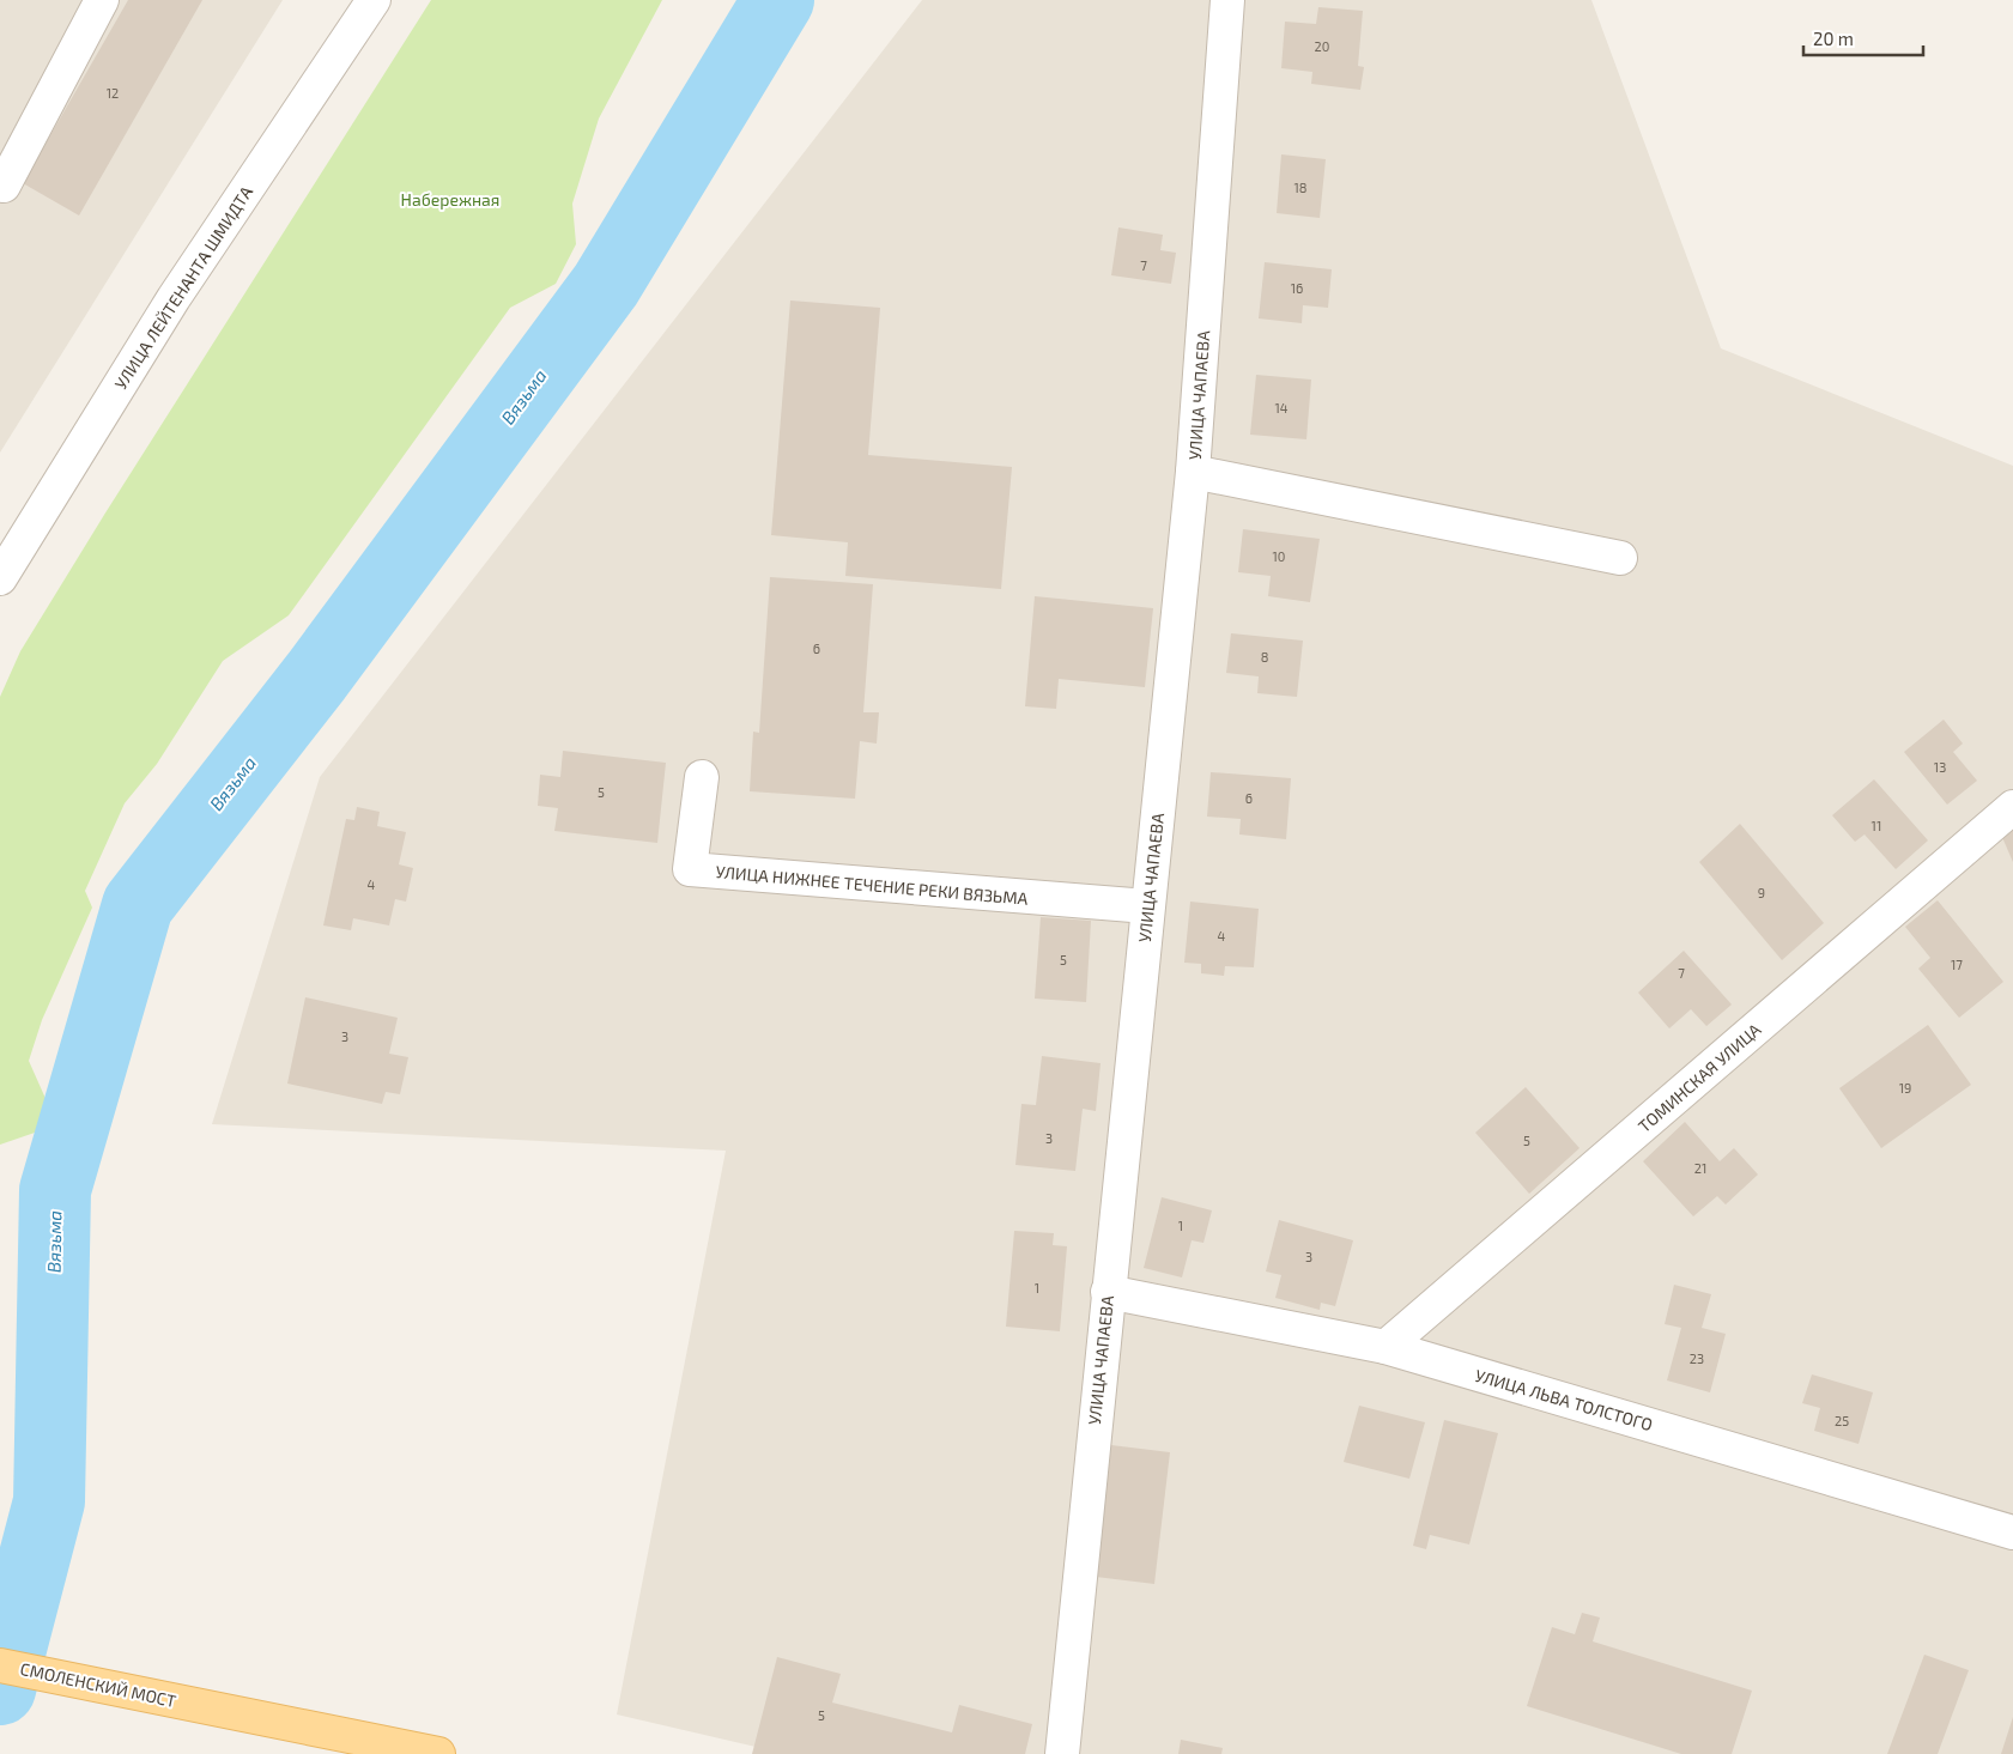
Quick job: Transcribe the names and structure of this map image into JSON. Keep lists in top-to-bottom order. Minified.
{"streets":{"main road":["СМОЛЕНСКИЙ МОСТ"],"street":["УЛИЦА ЛЕЙТЕНАНТА ШМИДТА","УЛИЦА ЧАПАЕВА","УЛИЦА НИЖНЕЕ ТЕЧЕНИЕ РЕКИ ВЯЗЬМА","ТОМИНСКАЯ УЛИЦА","УЛИЦА ЛЬВА ТОЛСТОГО"]},"crossings":[["УЛИЦА ЧАПАЕВА","УЛИЦА НИЖНЕЕ ТЕЧЕНИЕ РЕКИ ВЯЗЬМА"],["УЛИЦА ЧАПАЕВА","УЛИЦА ЛЬВА ТОЛСТОГО"],["ТОМИНСКАЯ УЛИЦА","УЛИЦА ЛЬВА ТОЛСТОГО"]],"water":["Вязьма"],"parks":["Набережная"],"house_numbers":["20","12","18","7","16","14","10","6","8","13","5","6","11","4","9","4","5","17","7","3","19","3","5","21","1","3","1","23","25","5"],"scale_bar":"20 m"}
